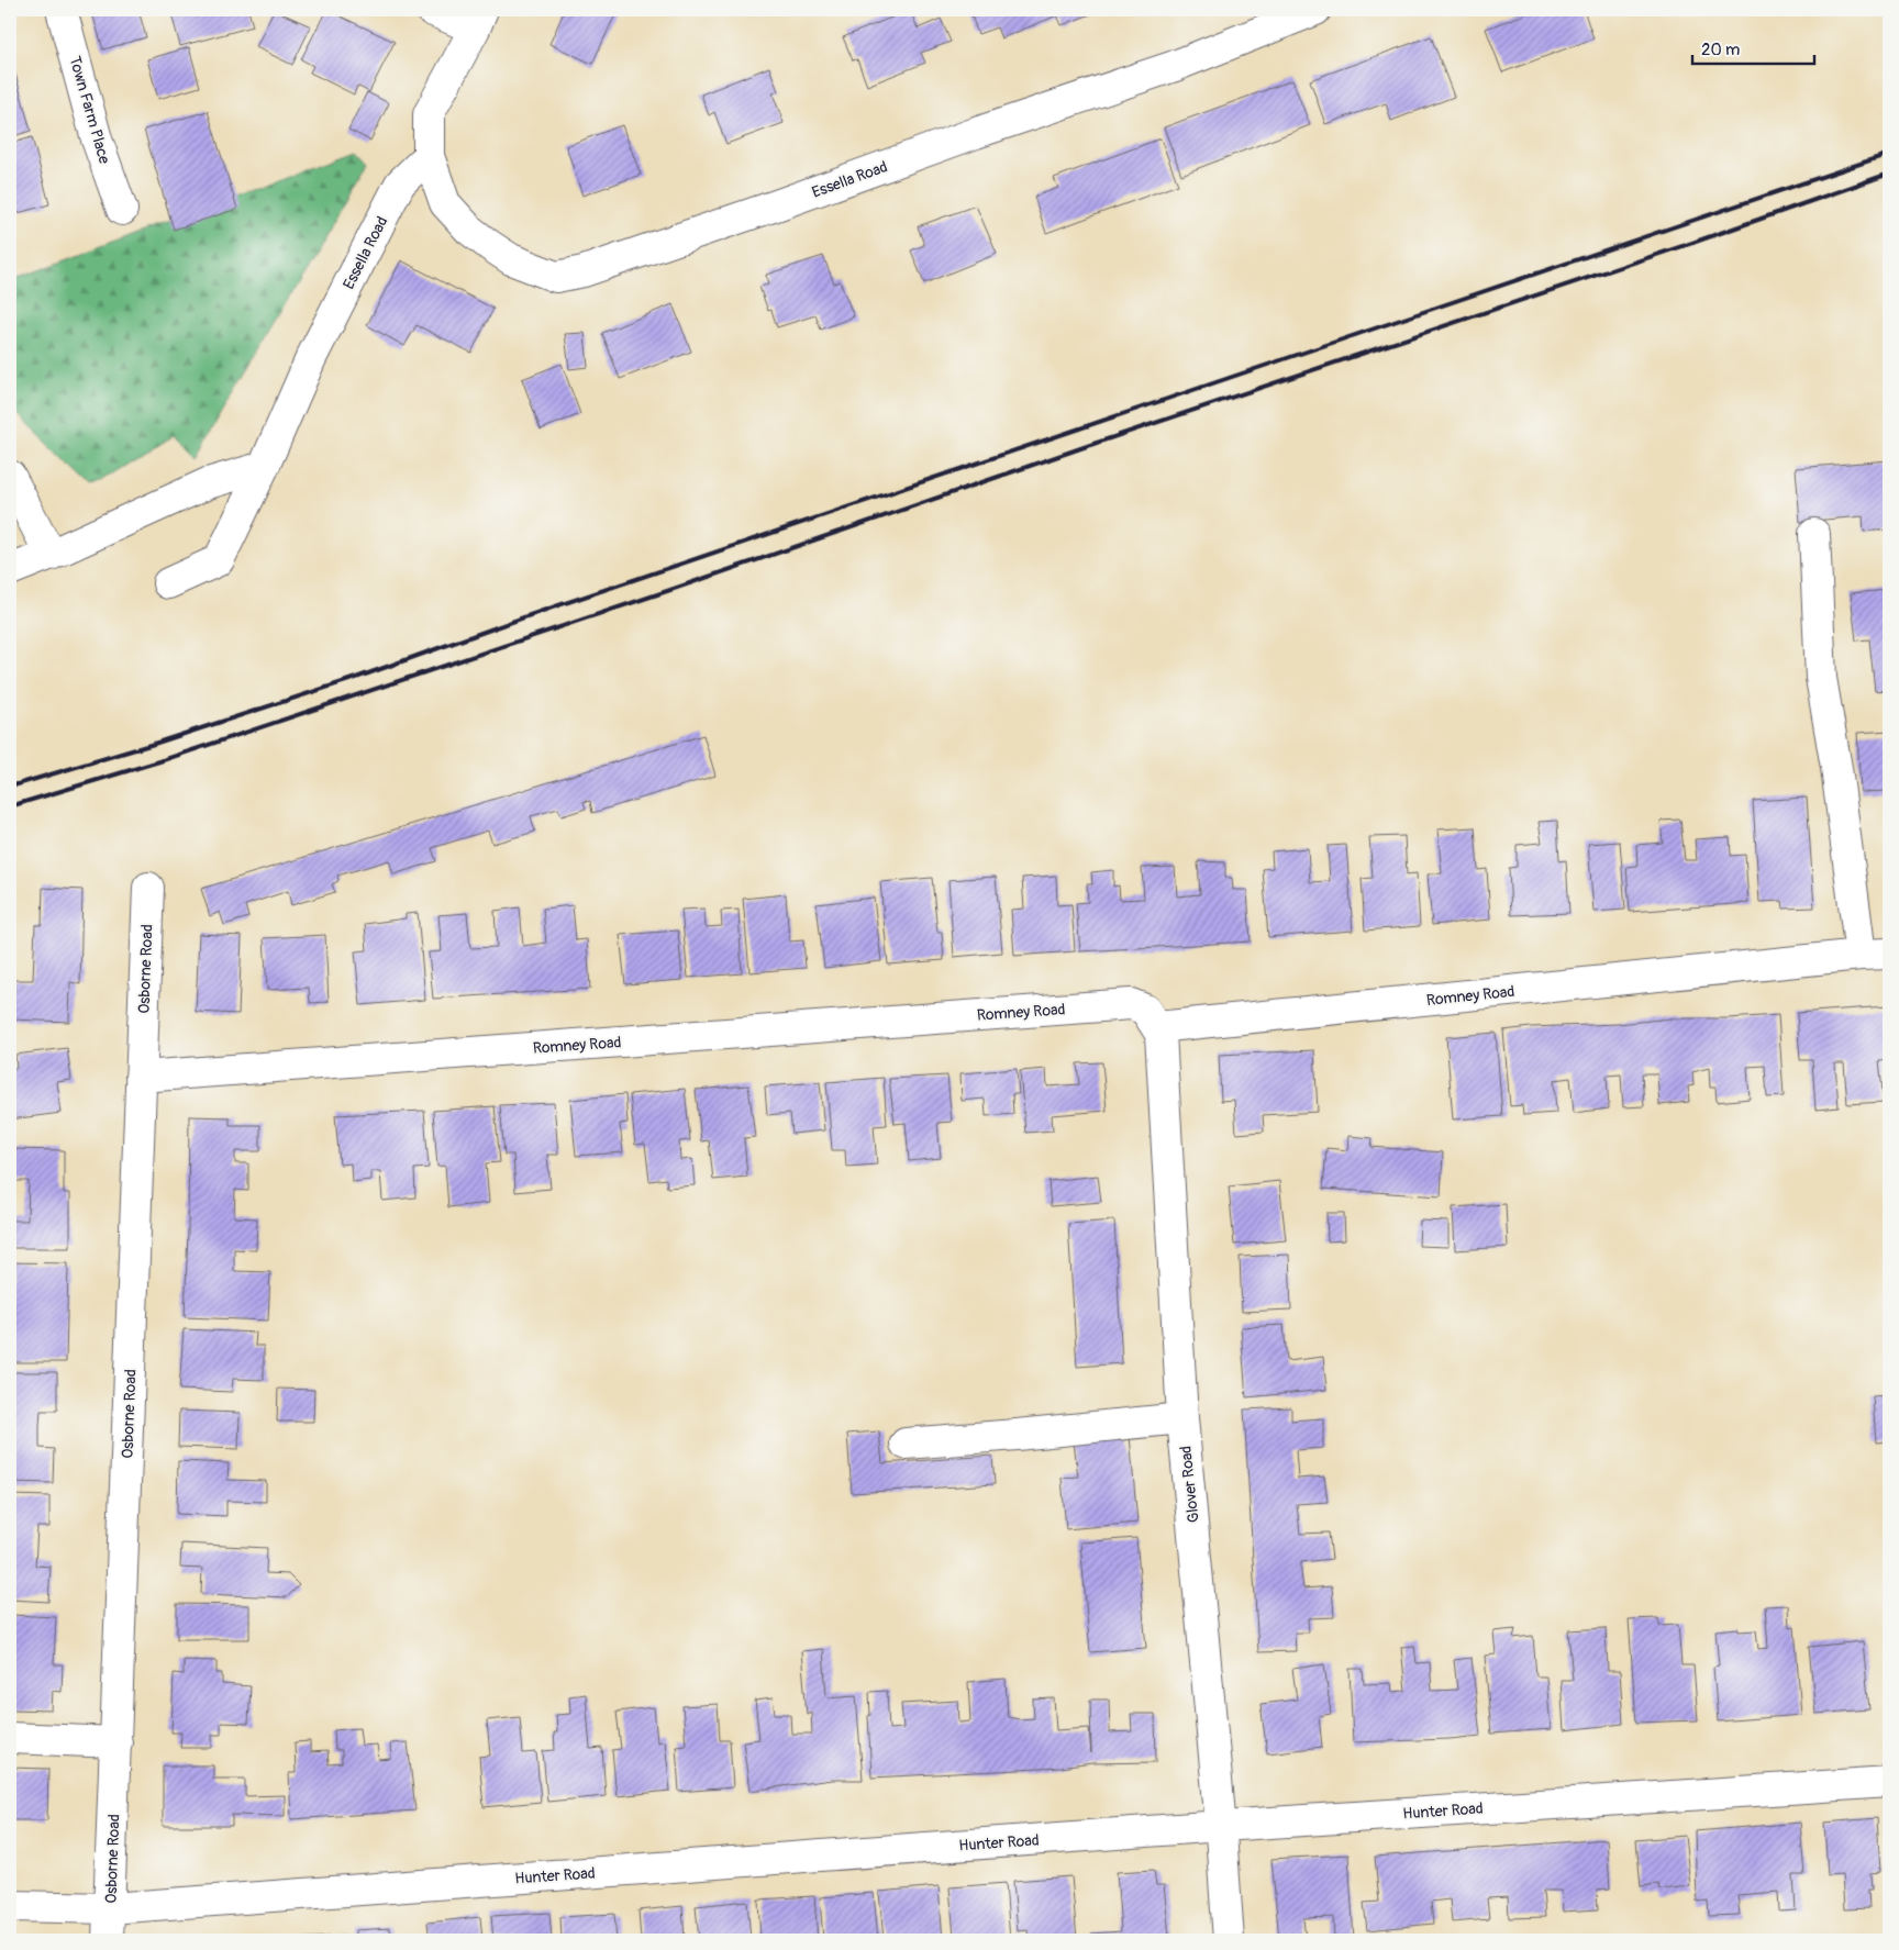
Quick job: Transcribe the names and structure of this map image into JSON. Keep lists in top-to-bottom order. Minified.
{"streets":{"street":["Town Farm Place","Essella Road","Osborne Road","Romney Road","Glover Road","Hunter Road"]},"crossings":[["Osborne Road","Romney Road"],["Osborne Road","Hunter Road"],["Romney Road","Glover Road"],["Glover Road","Hunter Road"]],"scale_bar":"20 m"}
